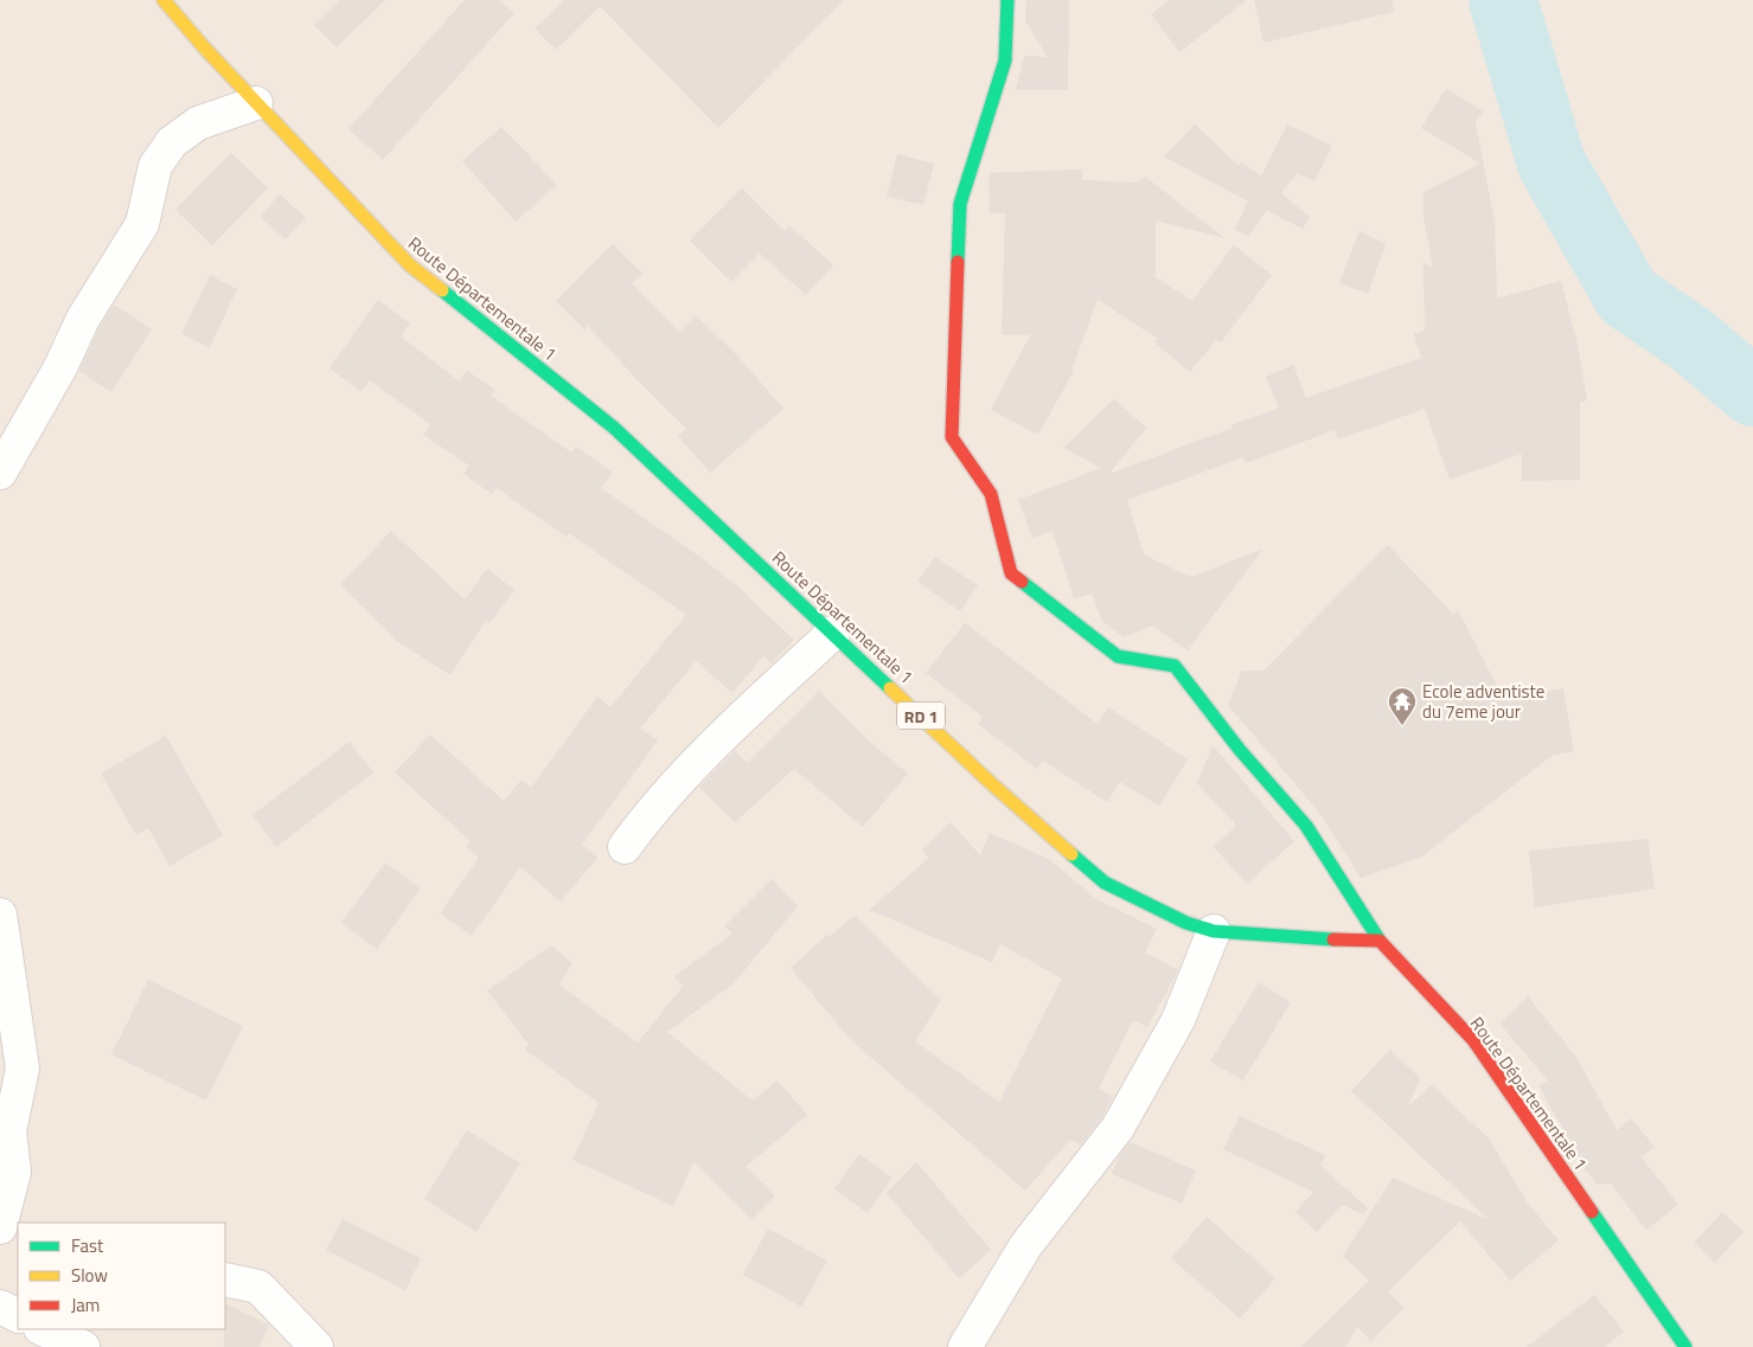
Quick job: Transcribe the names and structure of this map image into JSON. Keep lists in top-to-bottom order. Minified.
{"streets":{"main road":["Route Départementale 1","RD 1"]},"places":{"temple":["Ecole adventiste du 7eme jour"]},"legend":["Fast","Slow","Jam"]}
